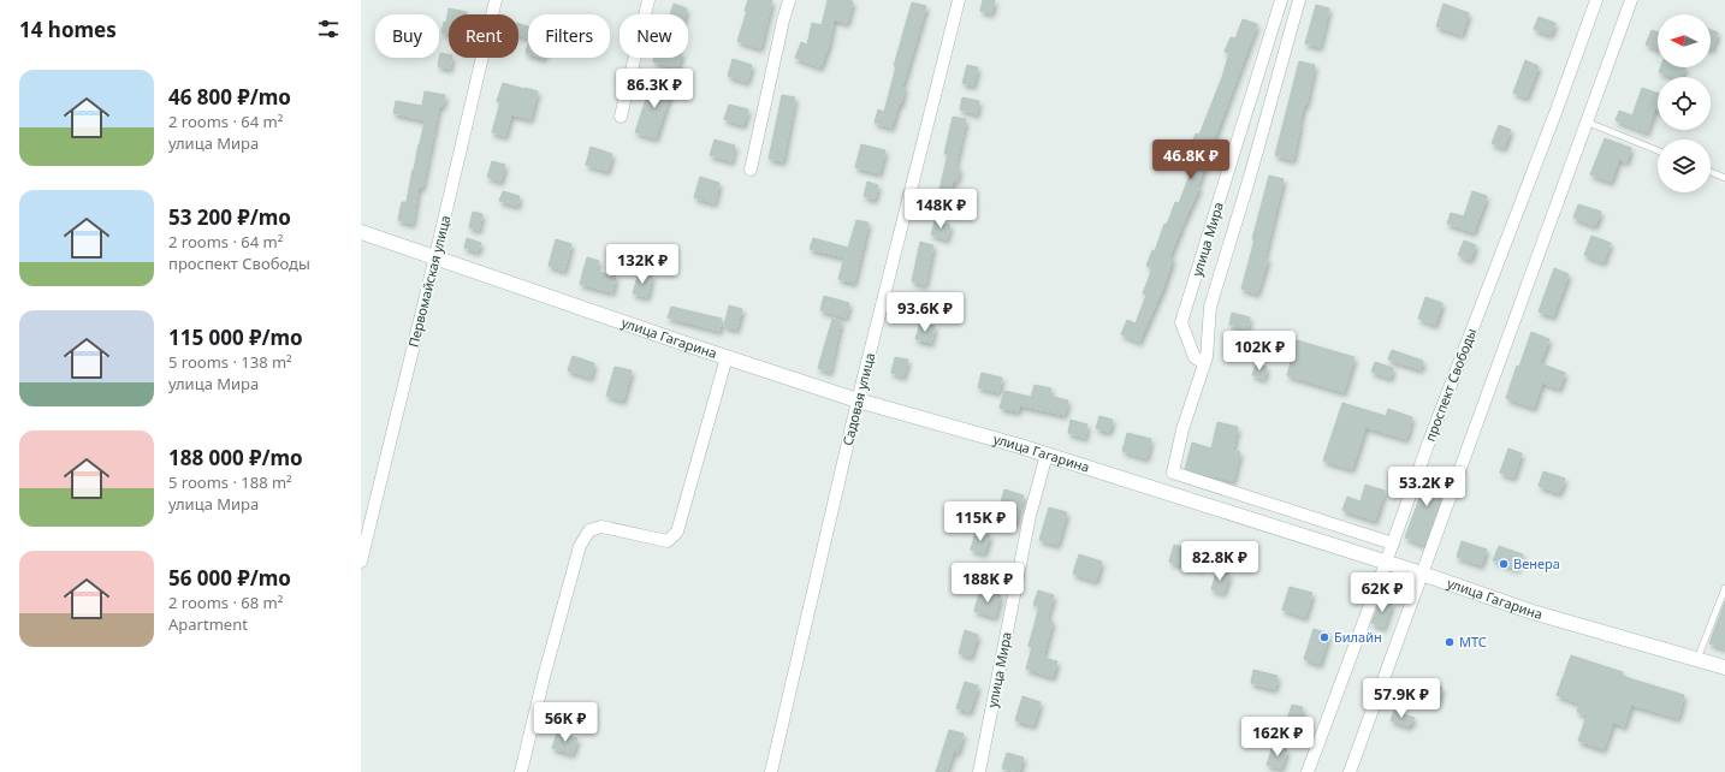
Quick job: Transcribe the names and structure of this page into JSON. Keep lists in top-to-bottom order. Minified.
{"streets":{"main road":["улица Гагарина"],"street":["улица Мира","Первомайская улица","проспект Свободы","Садовая улица"]},"crossings":[["улица Мира","улица Гагарина"],["улица Мира","проспект Свободы"],["Первомайская улица","улица Гагарина"],["улица Гагарина","проспект Свободы"],["улица Гагарина","Садовая улица"]],"places":["Венера","Билайн","МТС"],"north":"left","page":{"heading":"14 homes","chip":["Buy","Rent","Filters","New"],"list":[{"name":"46 800 ₽/mo","note":"2 rooms · 64 m² · улица Мира"},{"name":"53 200 ₽/mo","note":"2 rooms · 64 m² · проспект Свободы"},{"name":"115 000 ₽/mo","note":"5 rooms · 138 m² · улица Мира"},{"name":"188 000 ₽/mo","note":"5 rooms · 188 m² · улица Мира"},{"name":"56 000 ₽/mo","note":"2 rooms · 68 m² · Apartment"}],"price":["86.3K ₽","46.8K ₽","148K ₽","132K ₽","93.6K ₽","102K ₽","53.2K ₽","115K ₽","82.8K ₽","188K ₽","62K ₽","57.9K ₽","56K ₽","162K ₽"]}}
